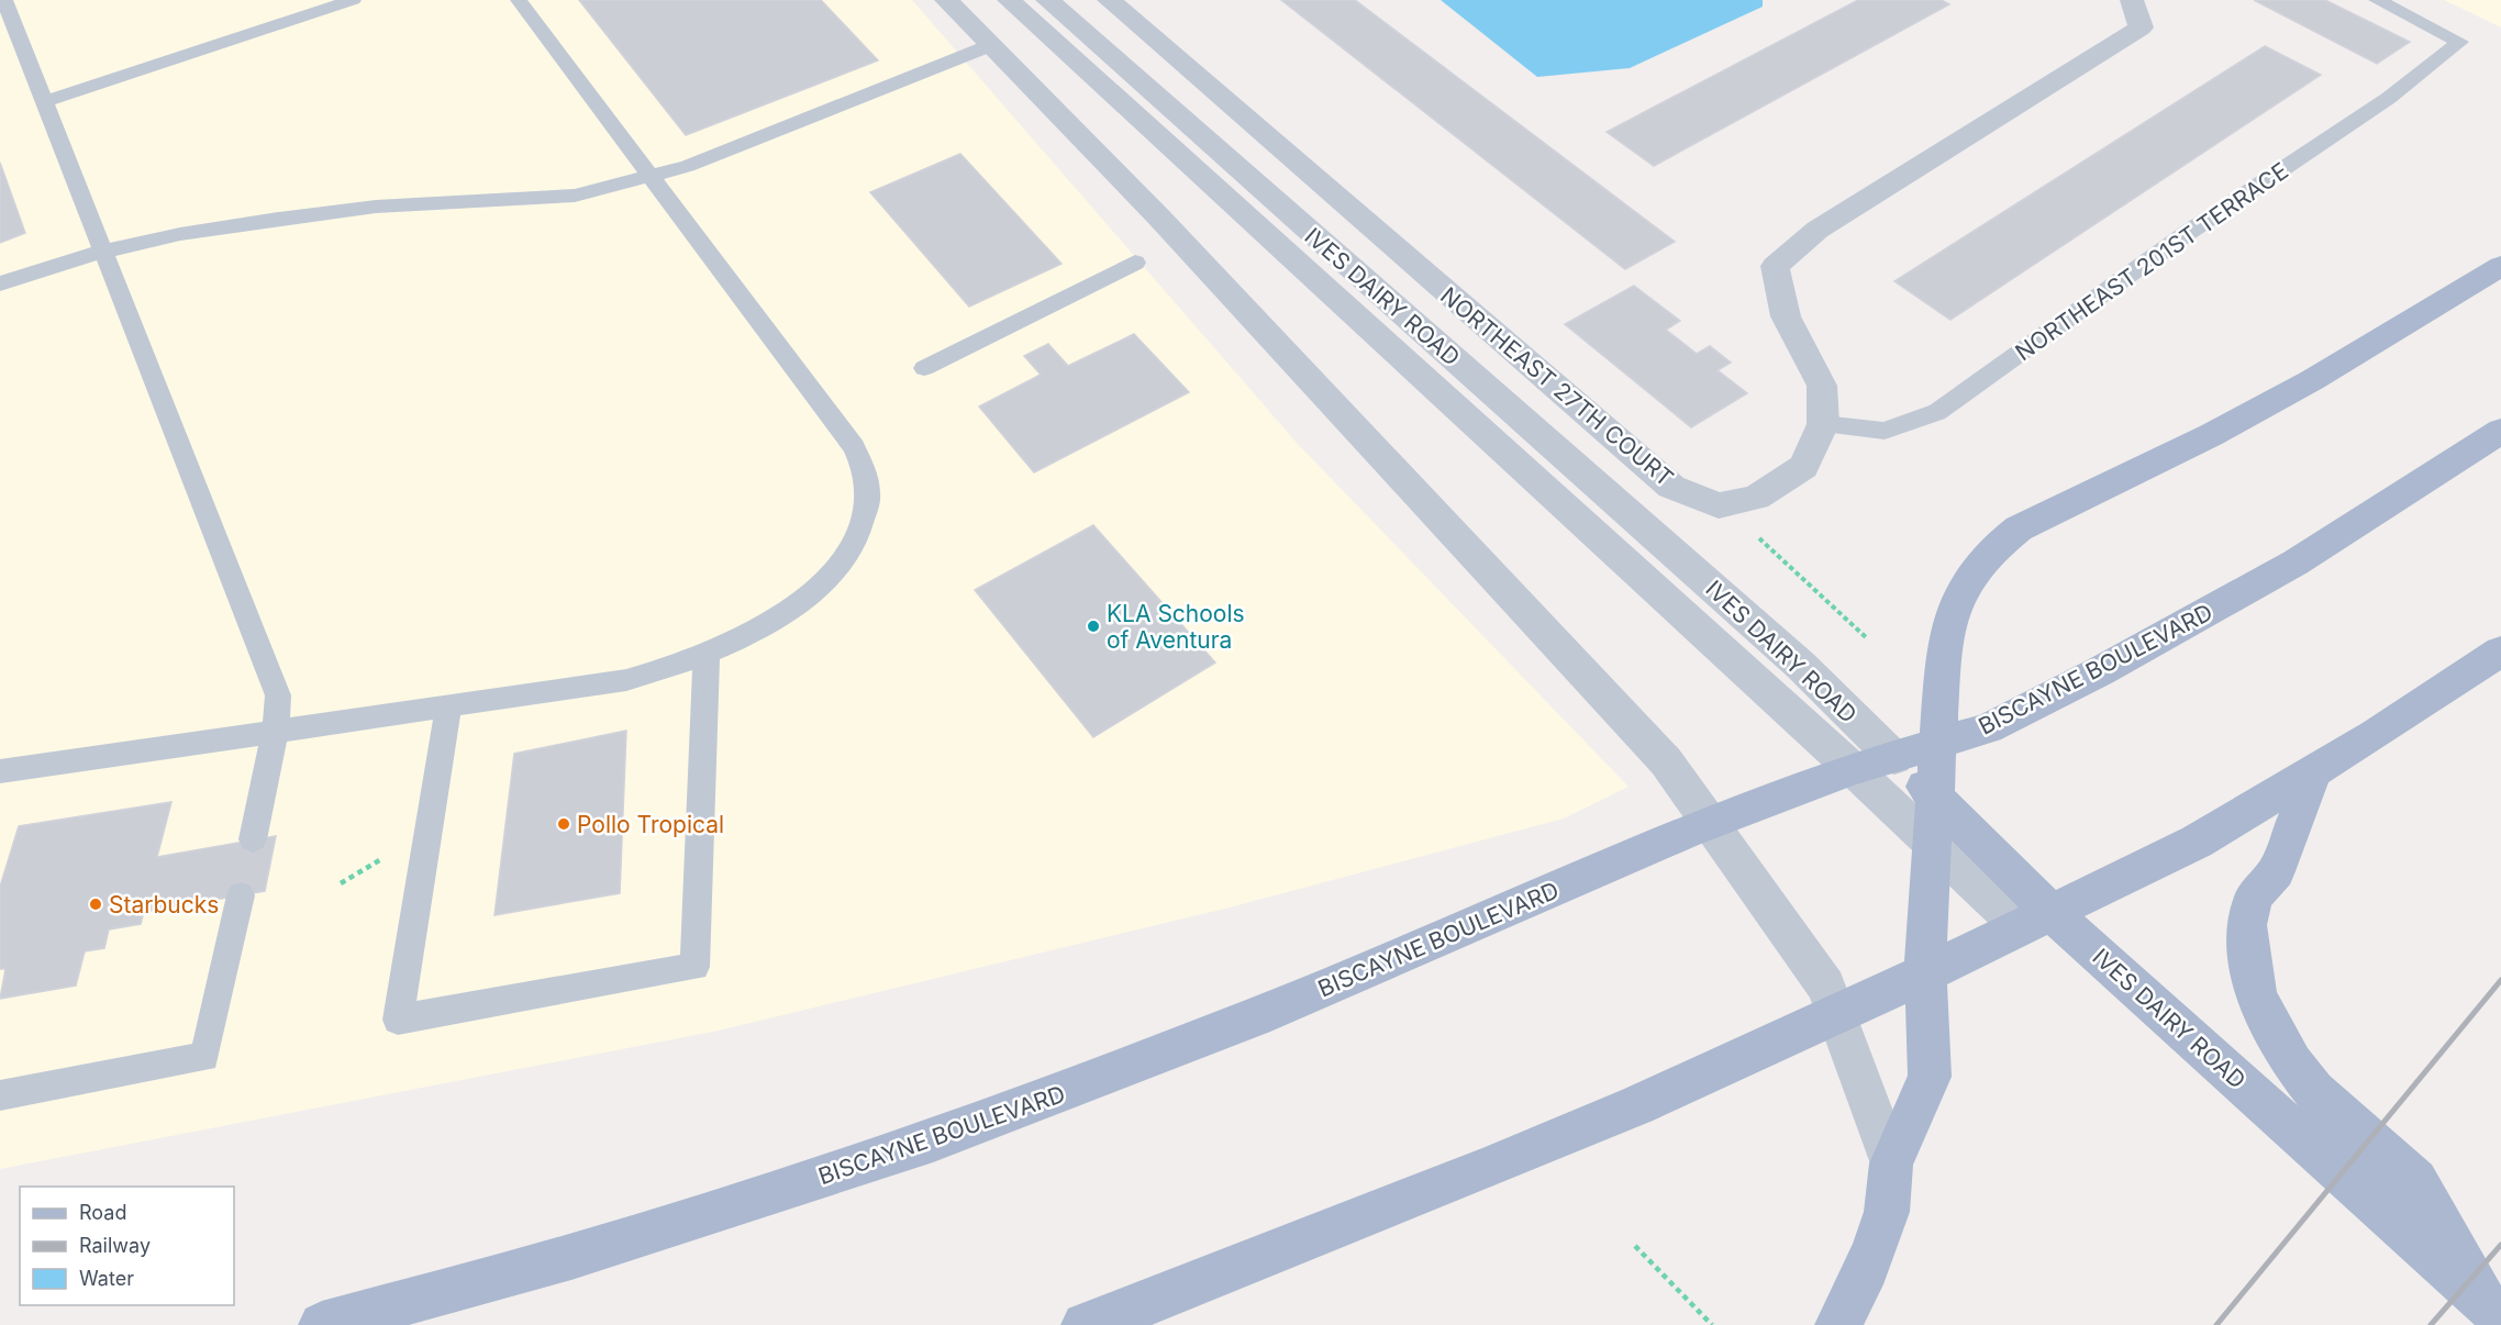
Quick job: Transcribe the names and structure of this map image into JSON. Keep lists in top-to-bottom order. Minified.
{"streets":{"main road":["IVES DAIRY ROAD","BISCAYNE BOULEVARD"],"street":["NORTHEAST 27TH COURT"],"lane":["NORTHEAST 201ST TERRACE"]},"crossings":[["NORTHEAST 201ST TERRACE","NORTHEAST 27TH COURT"],["IVES DAIRY ROAD","BISCAYNE BOULEVARD"]],"places":["KLA Schools of Aventura","Pollo Tropical","Starbucks"],"legend":["Road","Railway","Water"]}
